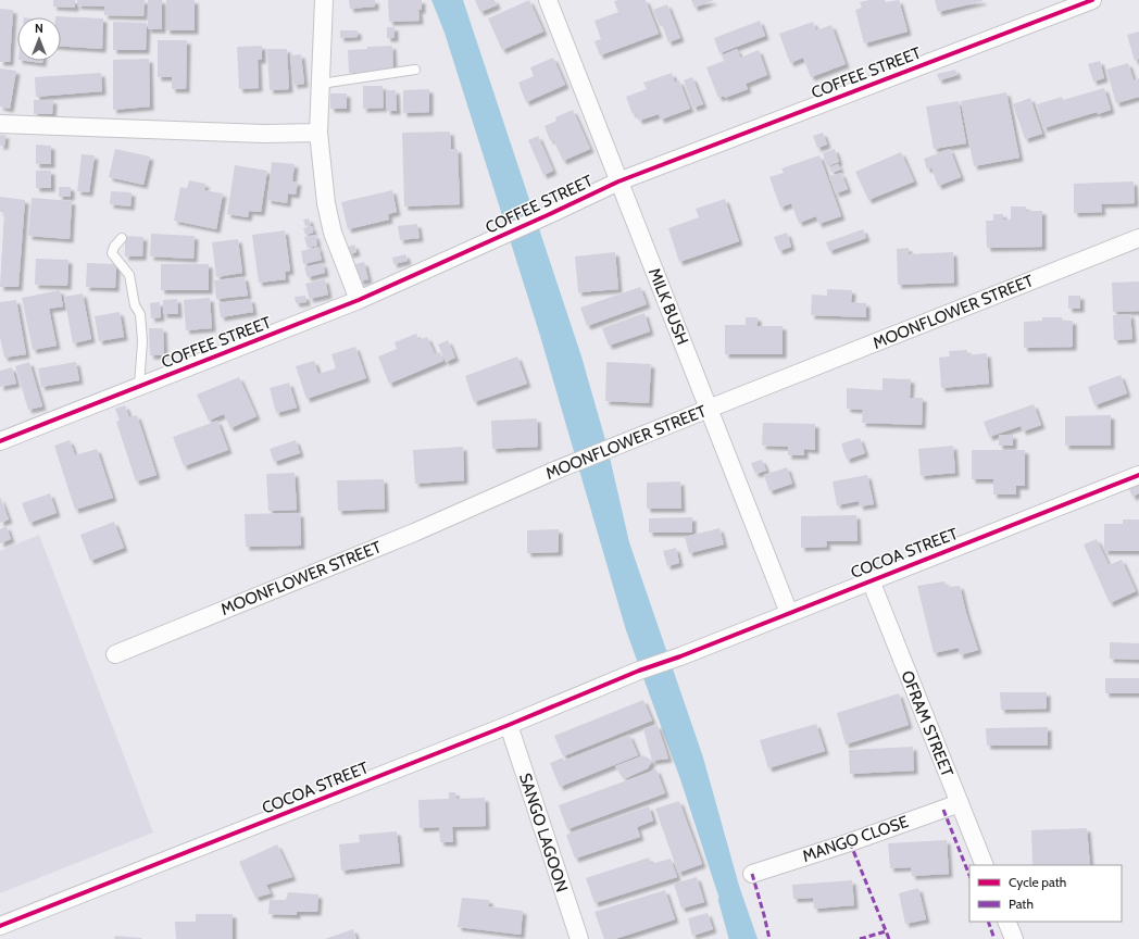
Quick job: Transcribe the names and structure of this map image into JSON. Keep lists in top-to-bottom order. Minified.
{"streets":{"street":["COFFEE STREET","MILK BUSH","MOONFLOWER STREET","COCOA STREET","OFRAM STREET","SANGO LAGOON","MANGO CLOSE"]},"crossings":[["COFFEE STREET","MILK BUSH"],["MILK BUSH","MOONFLOWER STREET"],["MILK BUSH","COCOA STREET"],["COCOA STREET","OFRAM STREET"],["COCOA STREET","SANGO LAGOON"],["OFRAM STREET","MANGO CLOSE"]],"legend":["Cycle path","Path"],"north":"top"}
